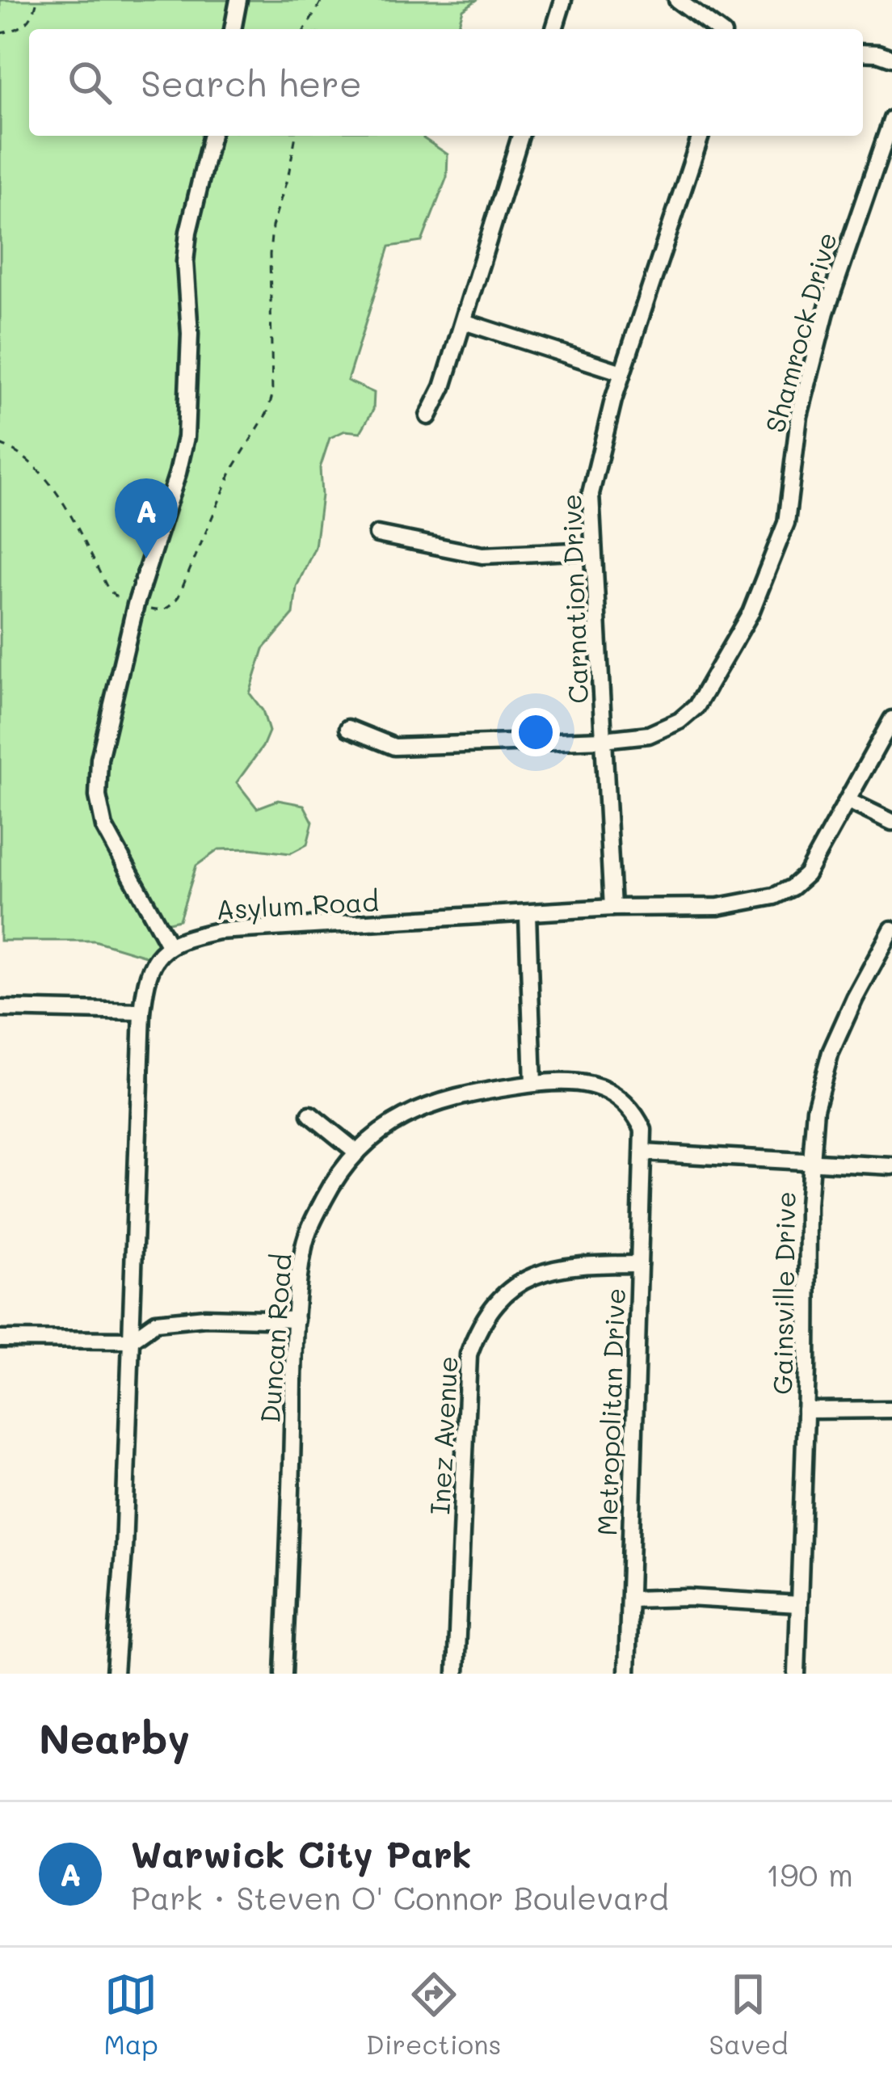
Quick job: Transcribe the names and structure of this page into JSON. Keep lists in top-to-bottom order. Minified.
{"streets":{"street":["Shamrock Drive","Carnation Drive","Asylum Road","Gainsville Drive","Duncan Road","Metropolitan Drive","Inez Avenue"]},"crossings":[["Shamrock Drive","Carnation Drive"],["Carnation Drive","Asylum Road"],["Duncan Road","Metropolitan Drive"],["Metropolitan Drive","Inez Avenue"]],"page":{"search":"Search here","pins":"A","heading":"Nearby","list":[{"mark":"A","name":"Warwick City Park","note":"Park · Steven O' Connor Boulevard","value":"190 m"}],"nav":["Map","Directions","Saved"]}}
